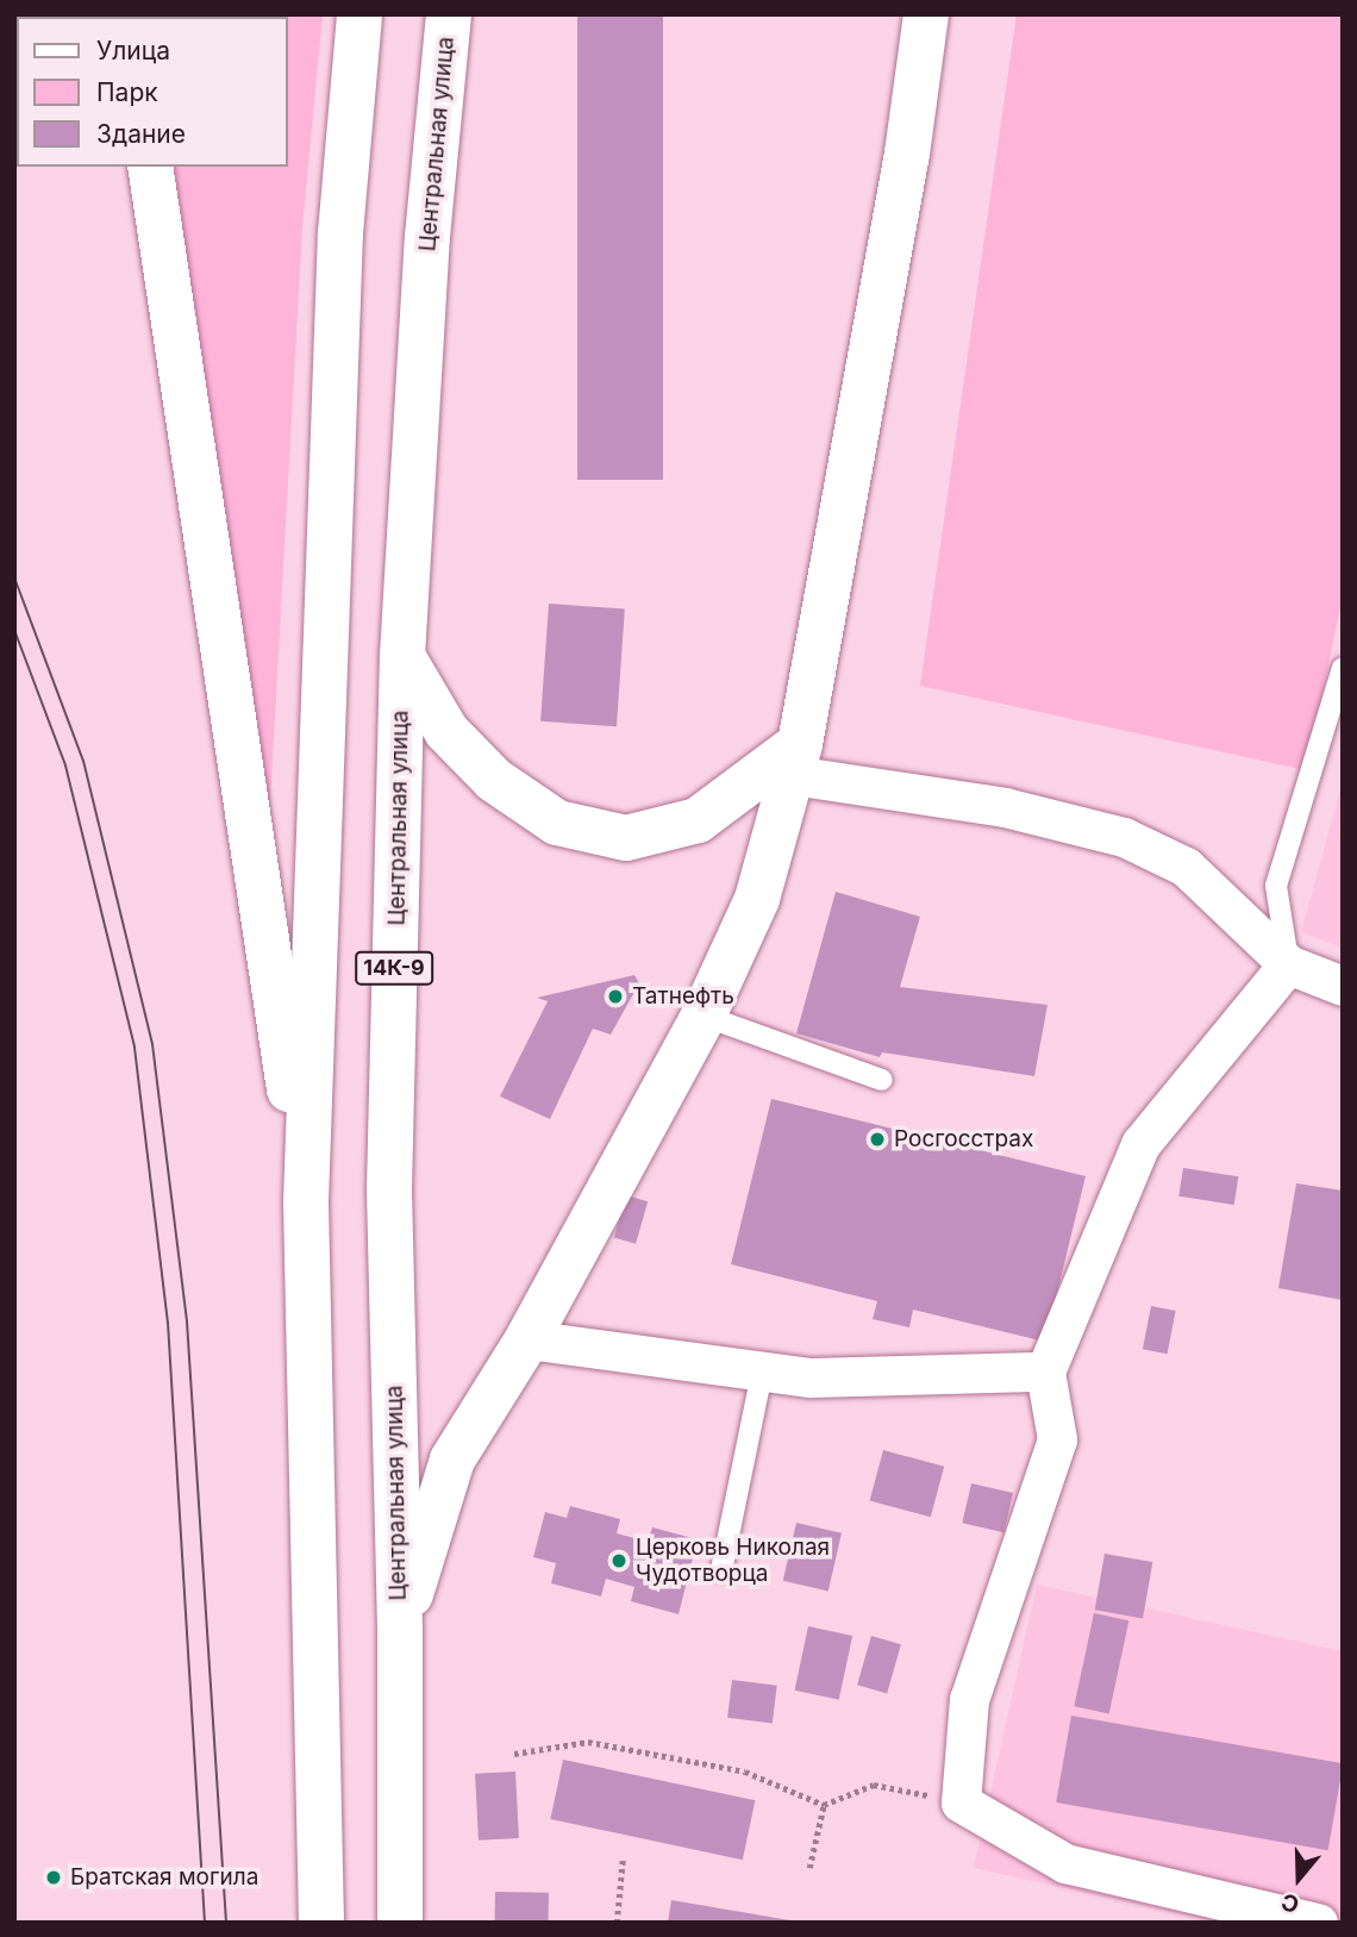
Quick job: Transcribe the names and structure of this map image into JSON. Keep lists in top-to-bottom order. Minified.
{"streets":{"main road":["Центральная улица","14К-9"]},"places":["Татнефть","Росгосстрах","Церковь Николая Чудотворца","Братская могила"],"legend":["Улица","Парк","Здание"],"north":"bottom"}
